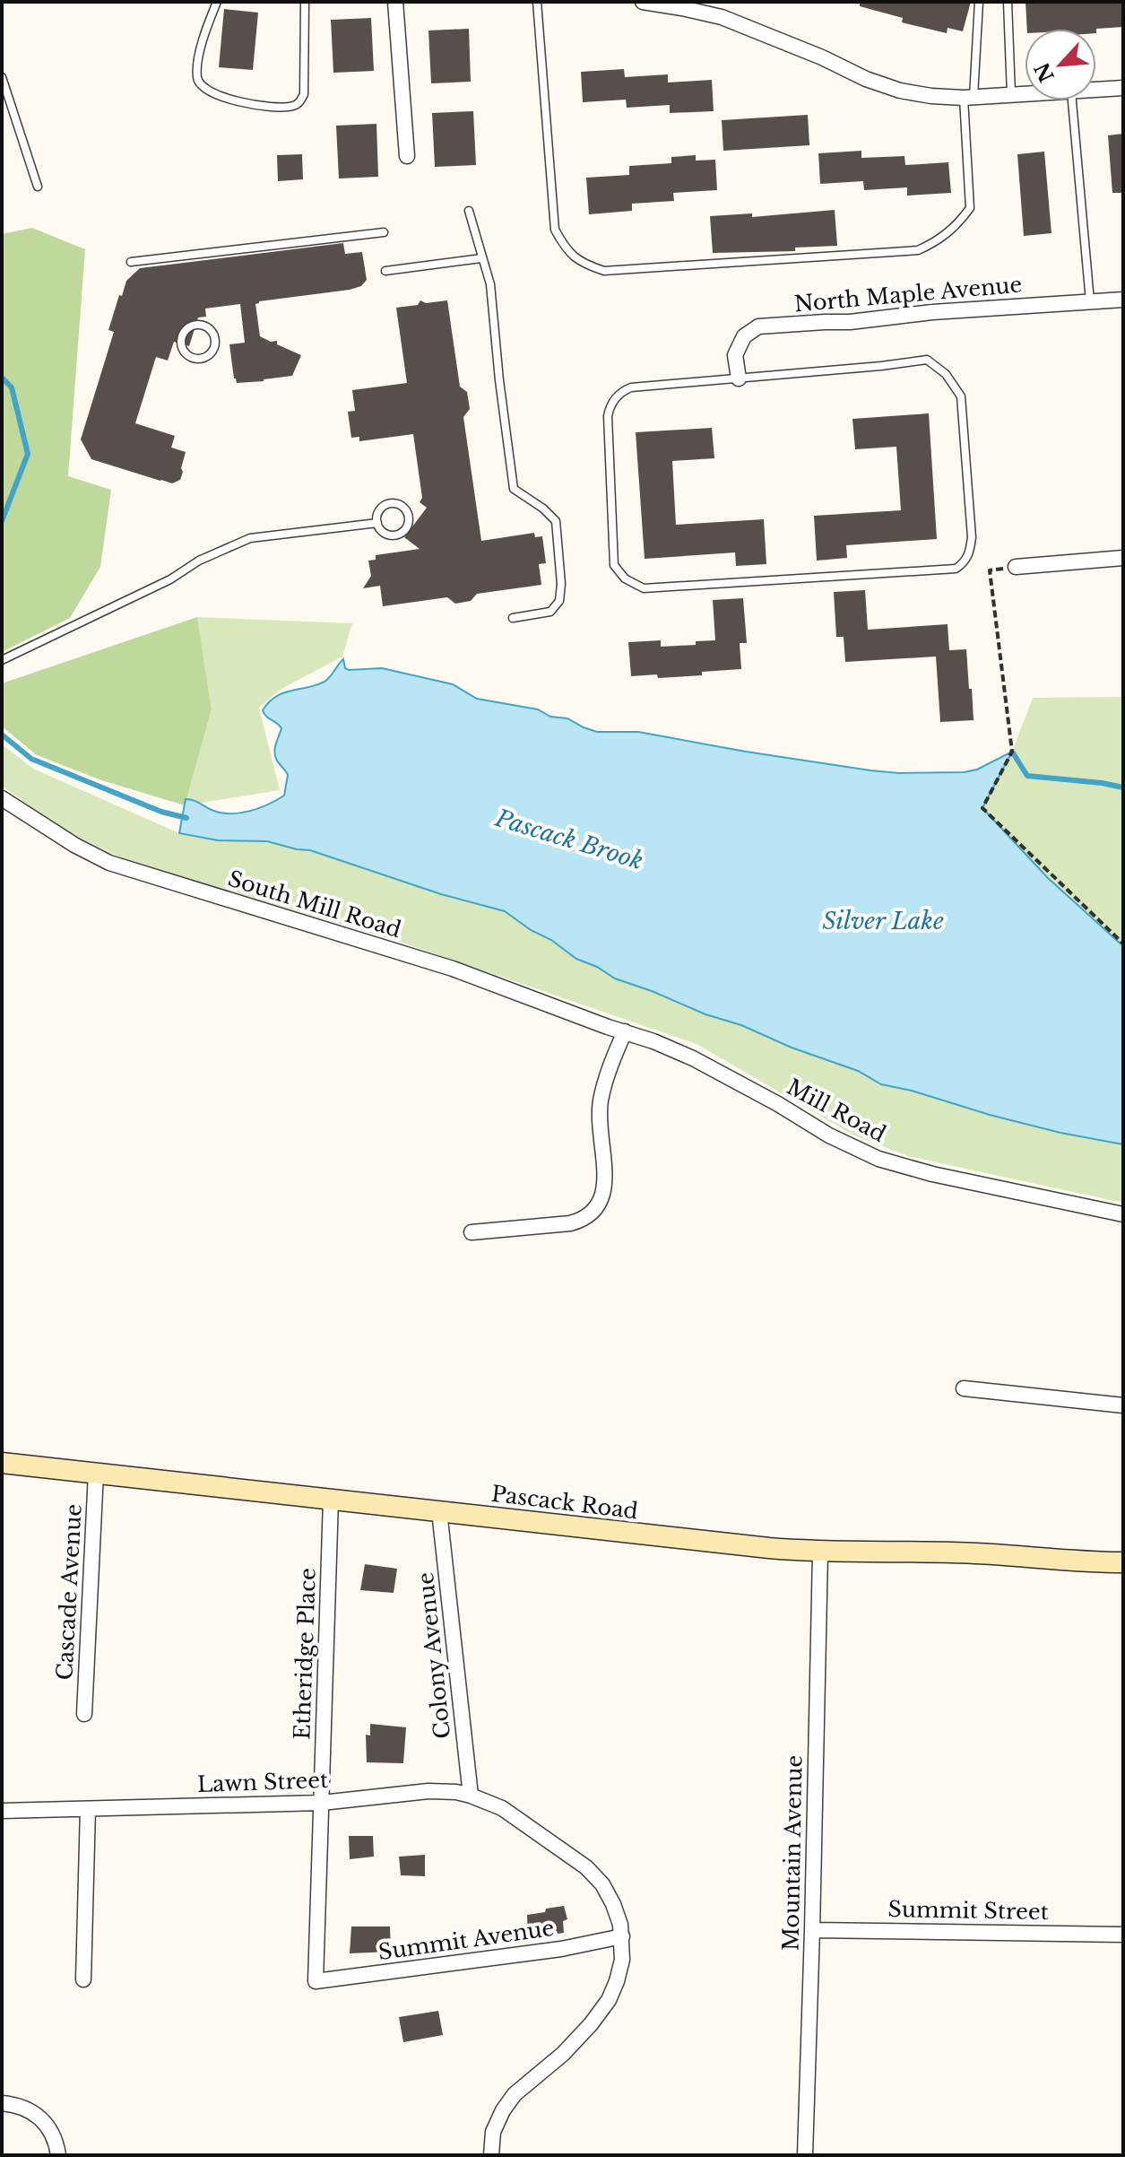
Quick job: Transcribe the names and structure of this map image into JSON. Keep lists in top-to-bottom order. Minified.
{"streets":{"street":["North Maple Avenue","South Mill Road","Mill Road","Pascack Road","Cascade Avenue","Etheridge Place","Colony Avenue","Lawn Street","Mountain Avenue","Summit Street","Summit Avenue"]},"crossings":[["South Mill Road","Mill Road"],["Pascack Road","Cascade Avenue"],["Pascack Road","Etheridge Place"],["Pascack Road","Colony Avenue"],["Pascack Road","Mountain Avenue"],["Etheridge Place","Lawn Street"],["Etheridge Place","Summit Avenue"],["Colony Avenue","Lawn Street"],["Lawn Street","Summit Avenue"],["Mountain Avenue","Summit Street"]],"water":["Pascack Brook","Silver Lake"],"north":"bottom left"}
